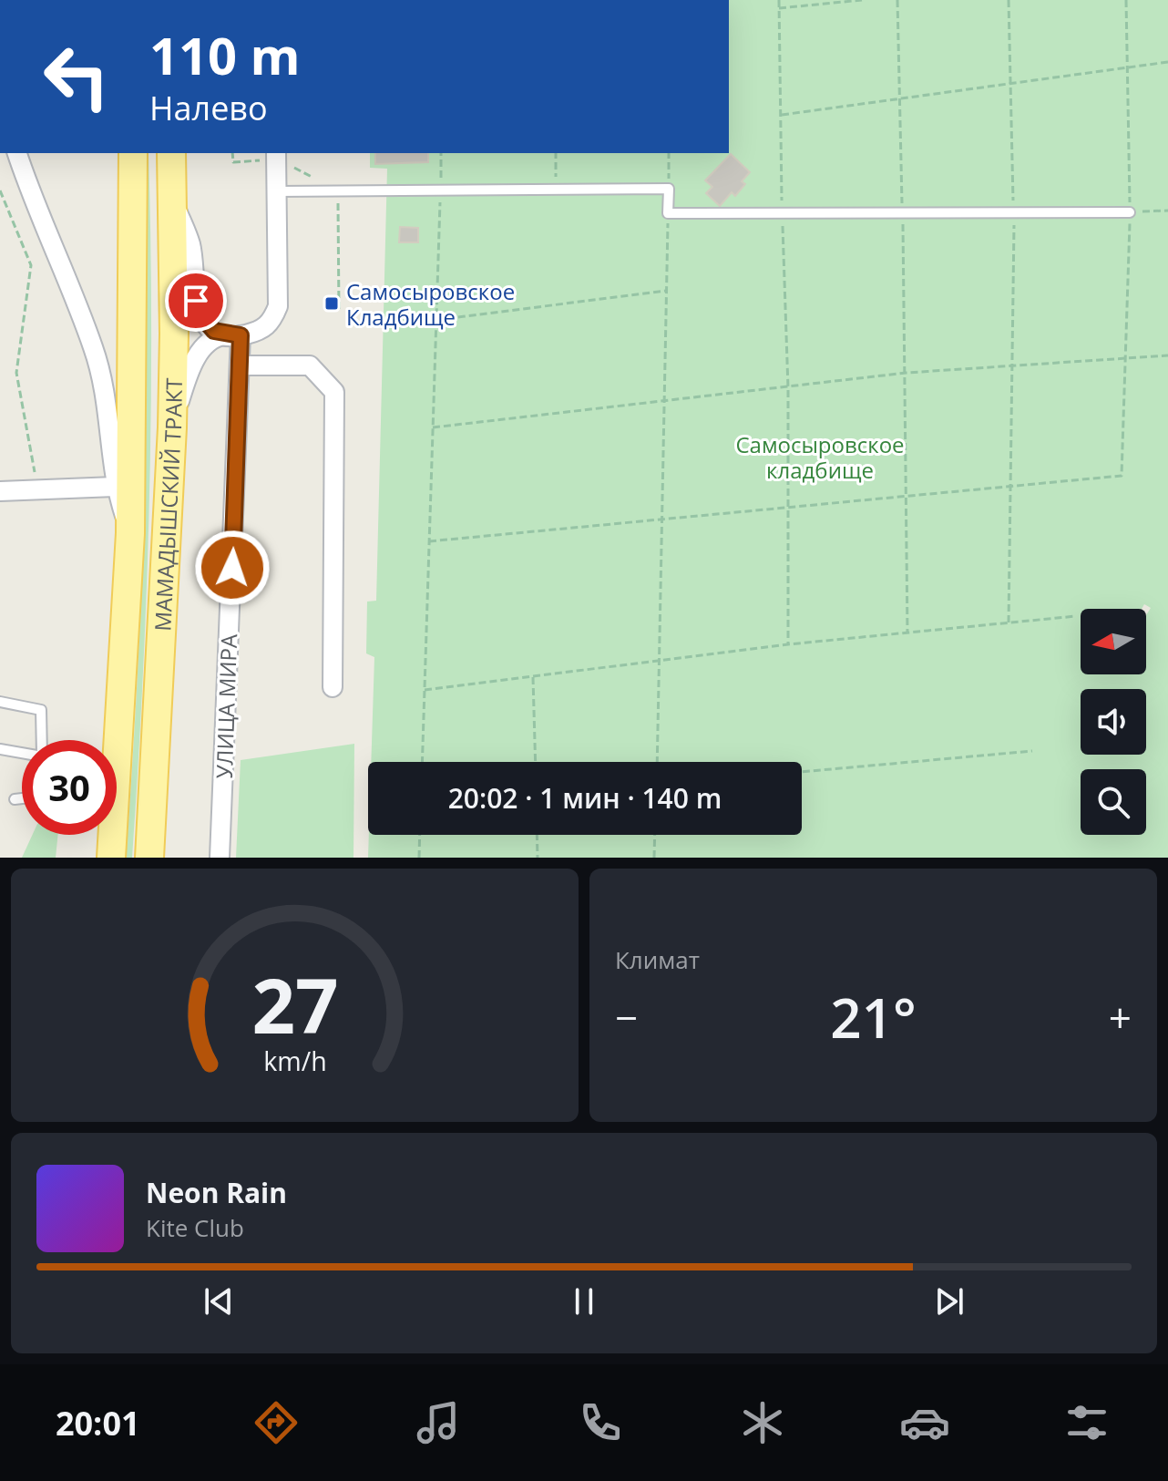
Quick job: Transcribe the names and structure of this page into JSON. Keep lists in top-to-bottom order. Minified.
{"streets":{"main road":["МАМАДЫШСКИЙ ТРАКТ"],"street":["УЛИЦА МИРА"]},"parks":["Самосыровское кладбище"],"places":{"transit":["Самосыровское Кладбище"]},"north":"left","page":{"turn":["110 m","Налево"],"limit":"30","trip":"20:02 · 1 мин · 140 m","tile":"Климат","heat":["−","21°","+"],"song":["Neon Rain","Kite Club"],"tabs":"20:01","gauge":["27","km/h"]}}
